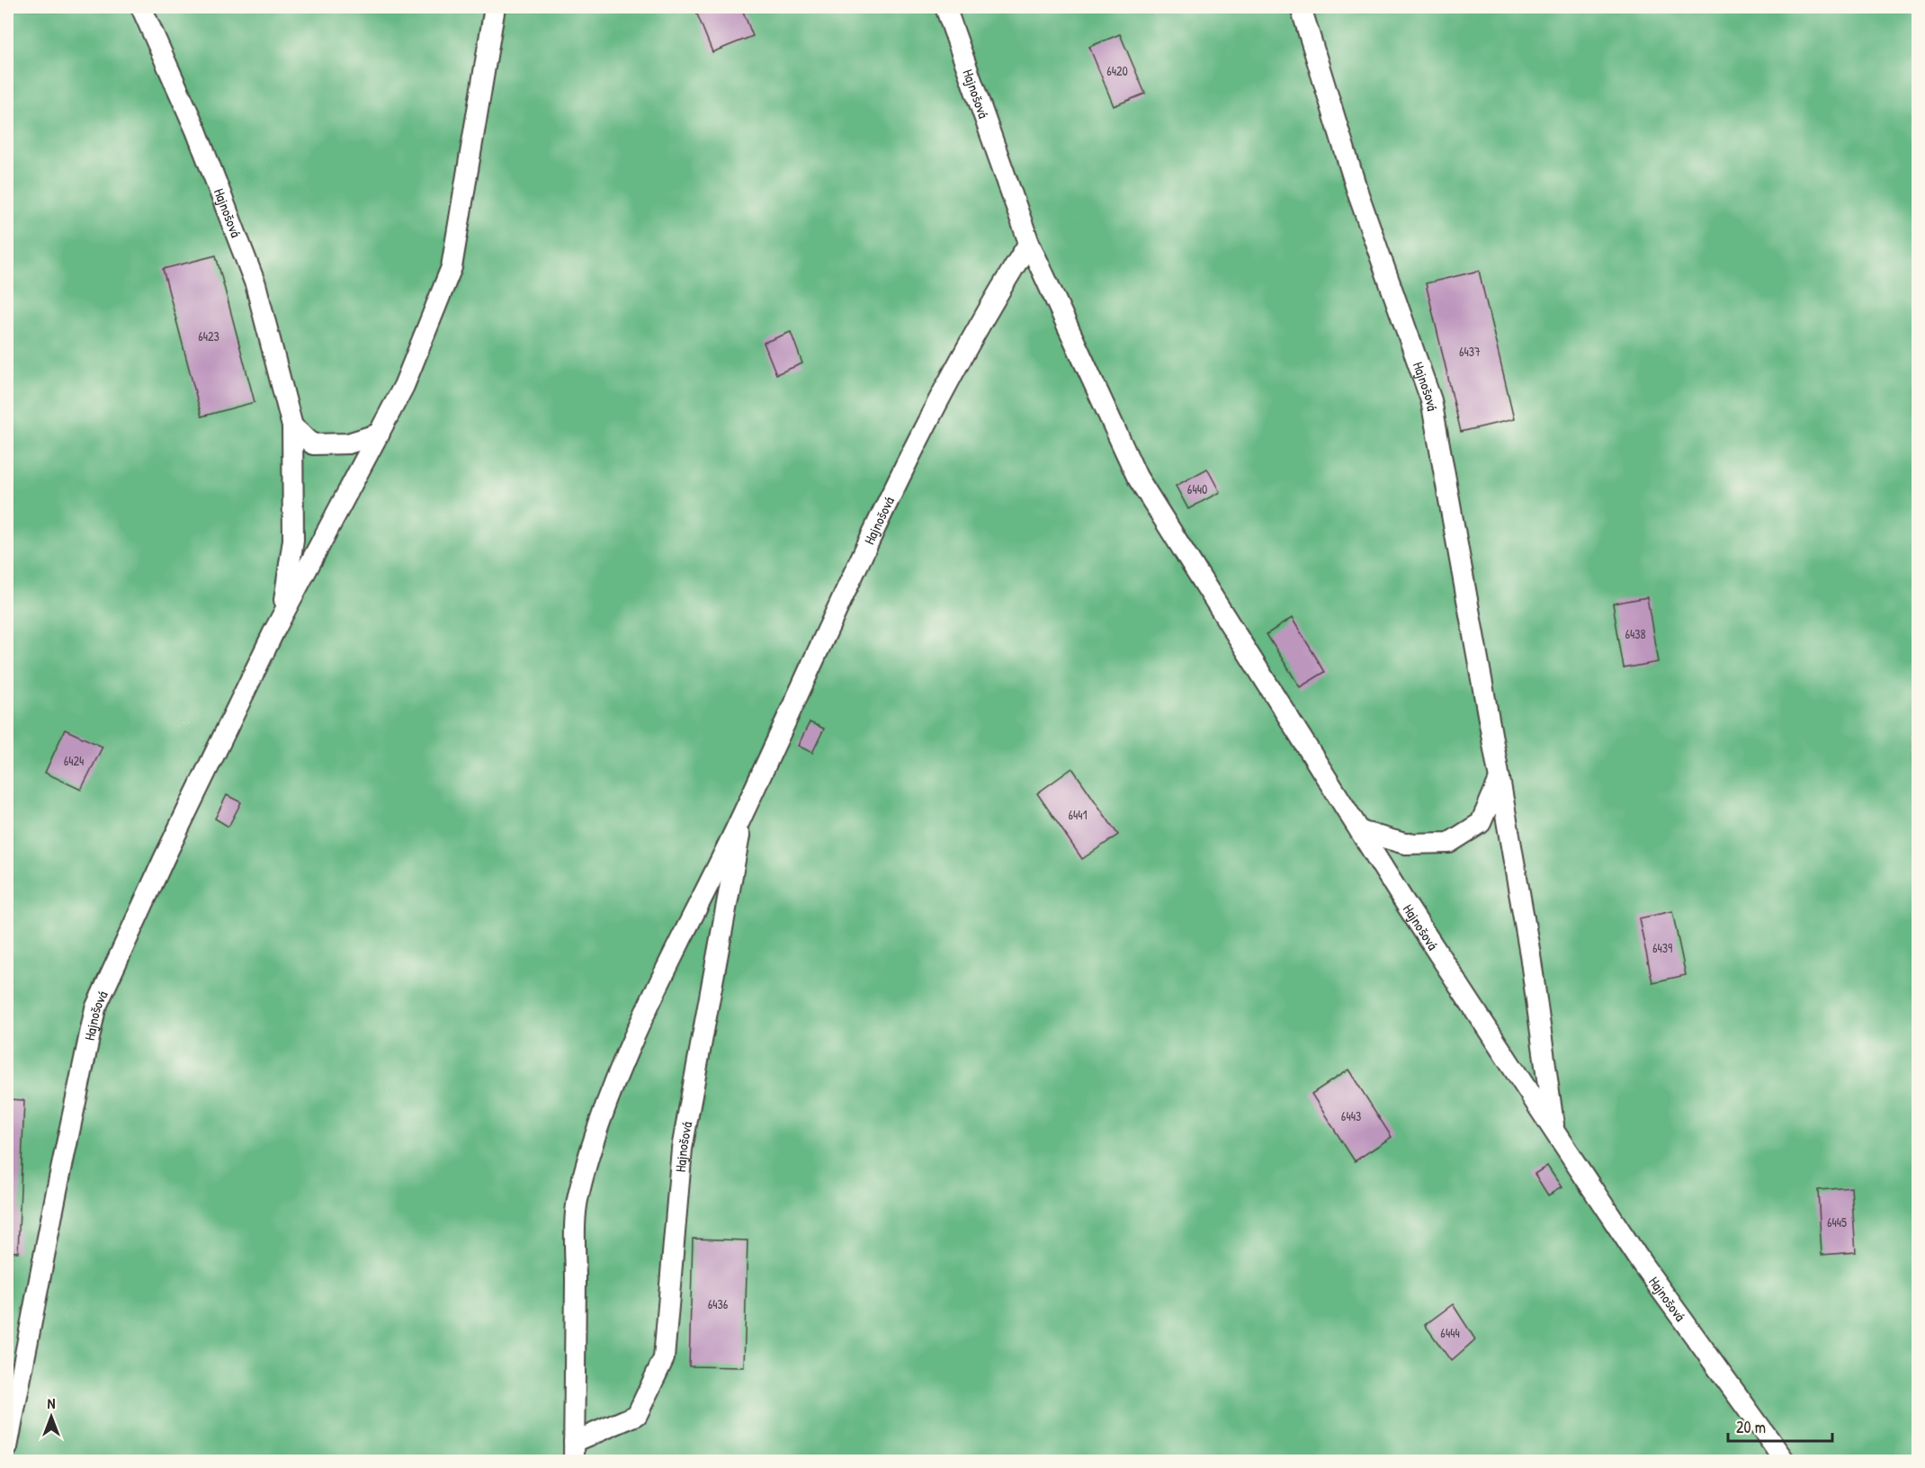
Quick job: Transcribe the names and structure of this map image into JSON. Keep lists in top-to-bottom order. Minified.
{"streets":{"lane":["Hajnošová"]},"house_numbers":["6420","6423","6437","6440","6438","6424","6441","6439","6443","6445","6436","6444"],"scale_bar":"20 m","north":"top"}
